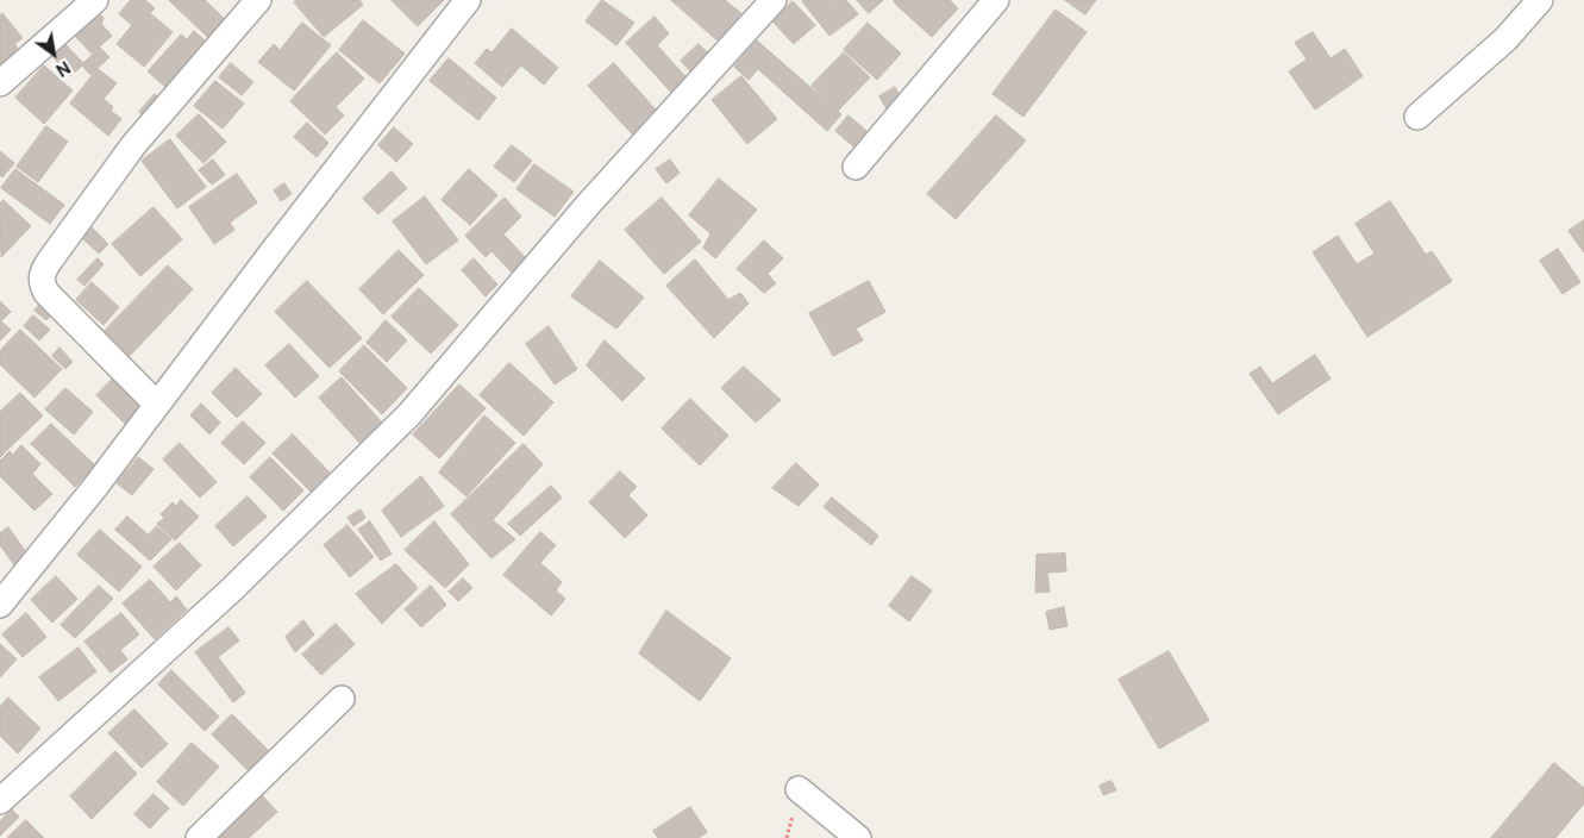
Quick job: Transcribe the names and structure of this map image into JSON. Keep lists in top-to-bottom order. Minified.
{"north":"bottom right"}
